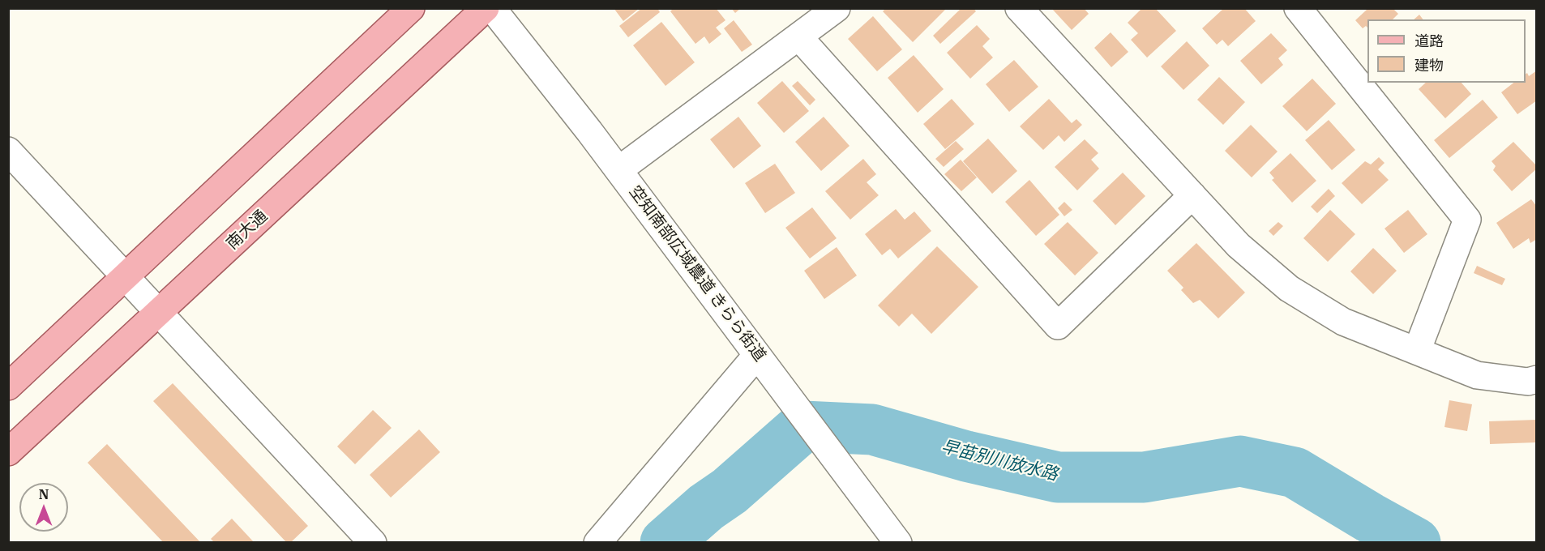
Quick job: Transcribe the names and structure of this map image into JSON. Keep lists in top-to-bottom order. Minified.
{"streets":{"main road":["南大通"],"street":["空知南部広域農道 きらら街道"]},"water":["早苗別川放水路"],"legend":["道路","建物"],"north":"top"}
